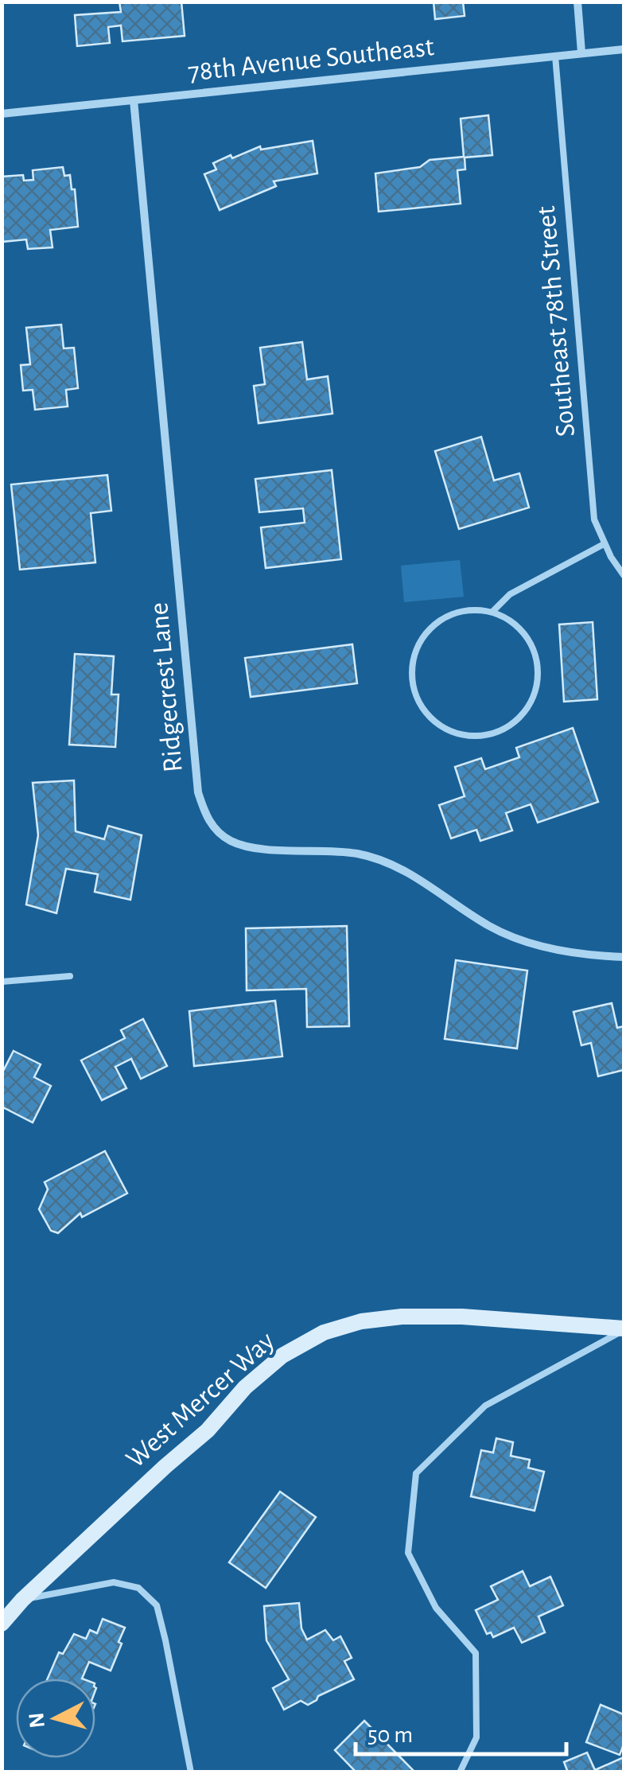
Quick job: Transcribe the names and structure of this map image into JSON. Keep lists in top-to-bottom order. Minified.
{"streets":{"street":["78th Avenue Southeast","Ridgecrest Lane","West Mercer Way"],"lane":["Southeast 78th Street"]},"crossings":[["78th Avenue Southeast","Southeast 78th Street"],["78th Avenue Southeast","Ridgecrest Lane"]],"scale_bar":"50 m","north":"left"}
